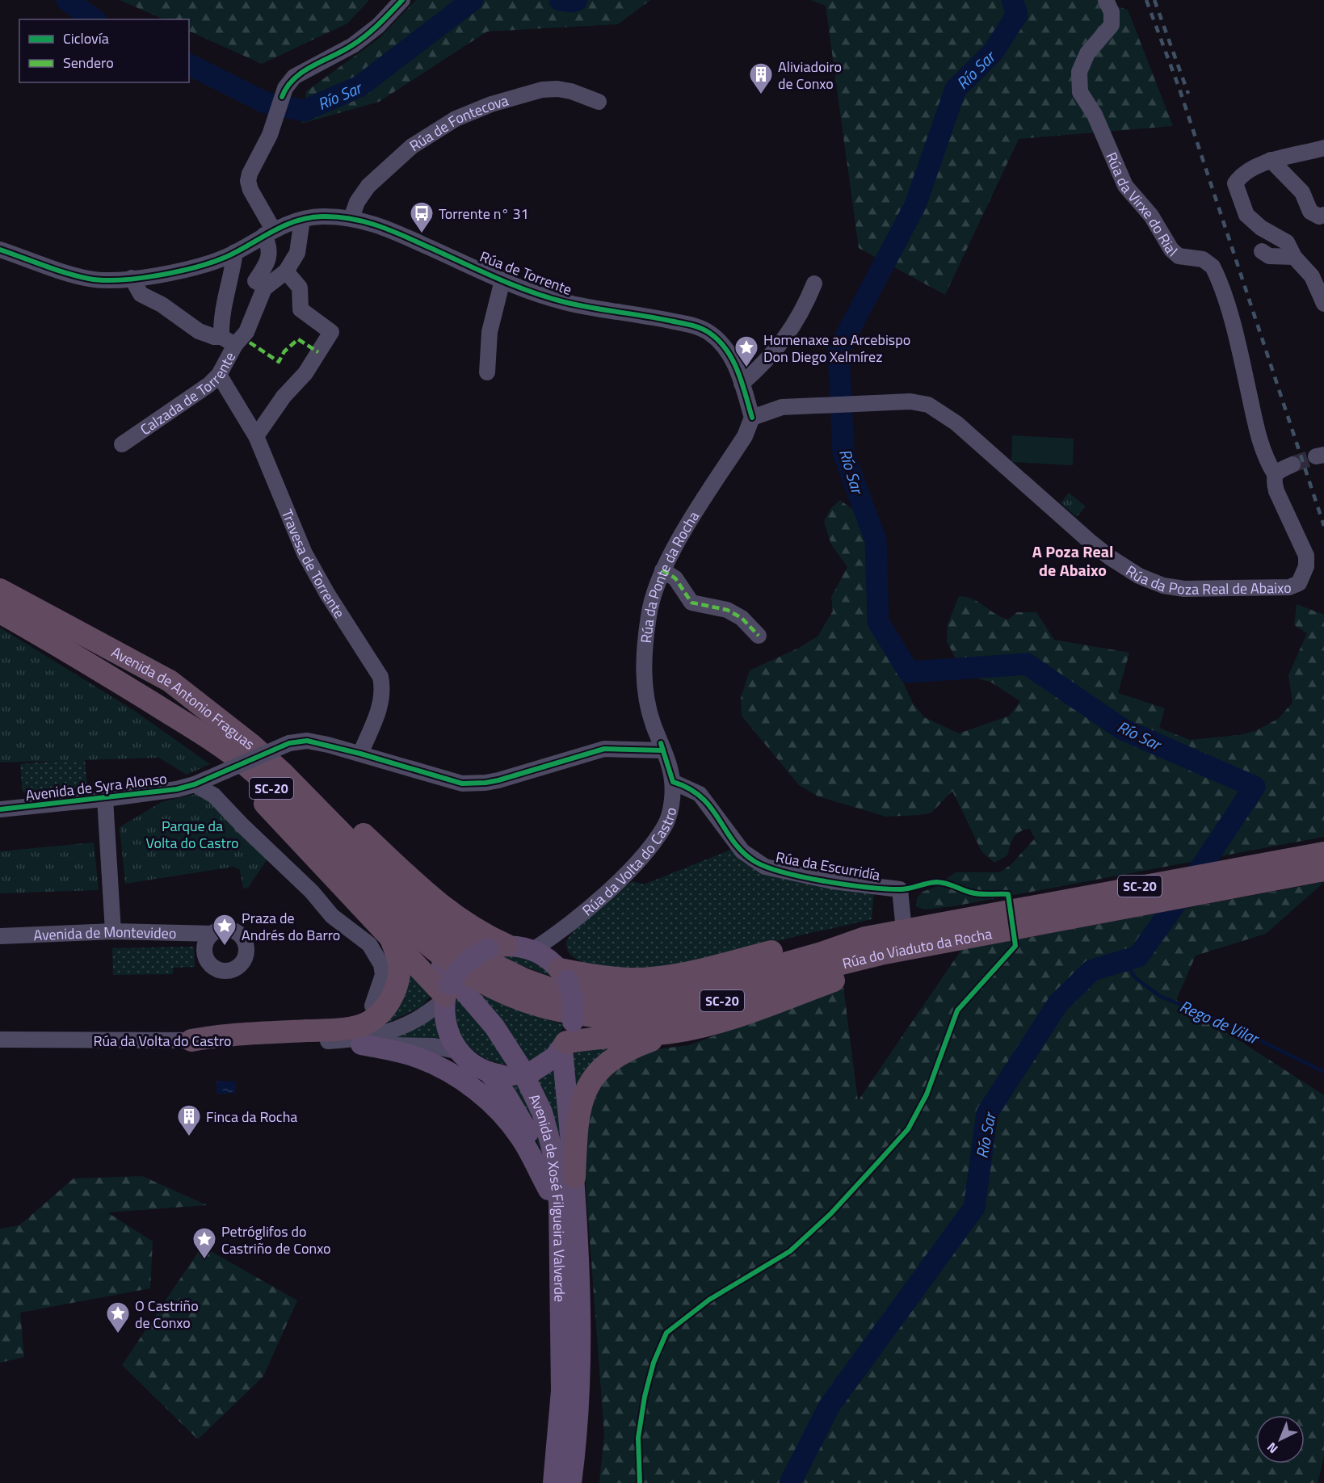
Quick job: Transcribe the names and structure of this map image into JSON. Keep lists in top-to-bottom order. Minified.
{"streets":{"highway":["Avenida de Antonio Fraguas","SC-20","Rúa do Viaduto da Rocha"],"main road":["Rúa da Volta do Castro","Avenida de Xosé Filgueira Valverde"],"street":["Rúa de Fontecova","Rúa da Virxe do Rial","Rúa de Torrente","Calzada de Torrente","Travesa de Torrente","Rúa da Poza Real de Abaixo","Rúa da Ponte da Rocha","Avenida de Syra Alonso","Rúa da Escurridía","Avenida de Montevideo"]},"crossings":[["Rúa de Fontecova","Rúa de Torrente"],["Rúa da Virxe do Rial","Rúa da Poza Real de Abaixo"],["Rúa de Torrente","Calzada de Torrente"],["Rúa de Torrente","Rúa da Poza Real de Abaixo"],["Rúa de Torrente","Rúa da Ponte da Rocha"],["Calzada de Torrente","Travesa de Torrente"],["Travesa de Torrente","Avenida de Syra Alonso"],["Rúa da Poza Real de Abaixo","Rúa da Ponte da Rocha"],["Rúa da Ponte da Rocha","Avenida de Syra Alonso"],["Rúa da Ponte da Rocha","Rúa da Volta do Castro"],["Avenida de Antonio Fraguas","Rúa do Viaduto da Rocha"],["Avenida de Antonio Fraguas","Avenida de Xosé Filgueira Valverde"],["Avenida de Syra Alonso","Rúa da Volta do Castro"],["Rúa da Volta do Castro","Rúa da Escurridía"],["Rúa da Volta do Castro","Avenida de Xosé Filgueira Valverde"],["Rúa da Escurridía","Rúa do Viaduto da Rocha"]],"districts":["A Poza Real de Abaixo"],"water":["Río Sar","Rego de Vilar"],"parks":["Parque da Volta do Castro"],"places":{"building":["Aliviadoiro de Conxo","Finca da Rocha"],"bus stop":["Torrente n° 31"],"place":["Homenaxe ao Arcebispo Don Diego Xelmírez","Praza de Andrés do Barro","Petróglifos do Castriño de Conxo","O Castriño de Conxo"]},"legend":["Ciclovía","Sendero"],"north":"bottom left"}
